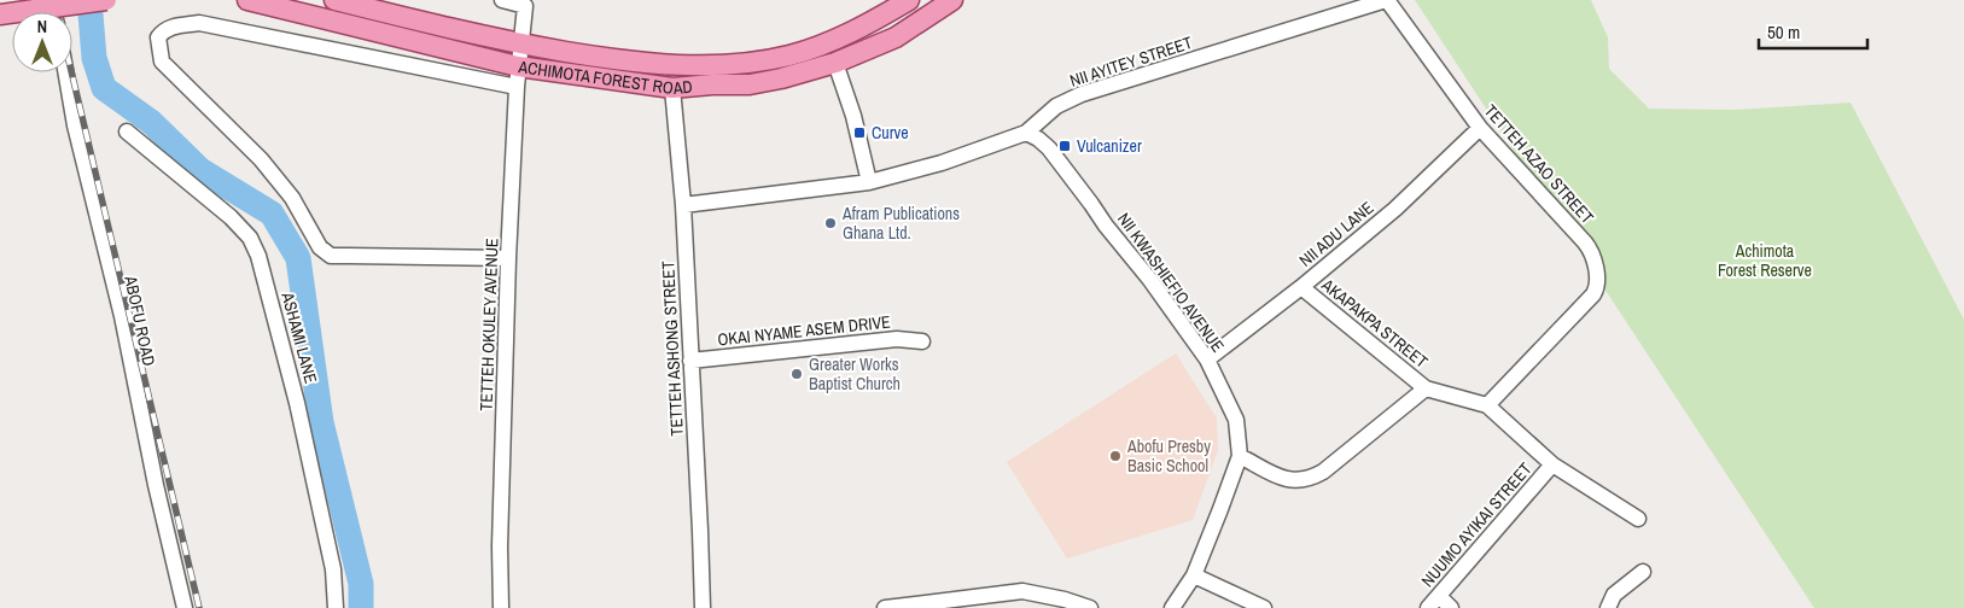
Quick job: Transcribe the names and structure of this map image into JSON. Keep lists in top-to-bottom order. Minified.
{"streets":{"main road":["ACHIMOTA FOREST ROAD"],"street":["NII AYITEY STREET","TETTEH AZAO STREET","NII ADU LANE","NII KWASHIEFIO AVENUE","ABOFU ROAD","AKAPAKPA STREET","TETTEH OKULEY AVENUE","OKAI NYAME ASEM DRIVE","ASHAMI LANE","TETTEH ASHONG STREET","NUUMO AYIKAI STREET"]},"crossings":[["NII AYITEY STREET","TETTEH AZAO STREET"],["NII AYITEY STREET","NII KWASHIEFIO AVENUE"],["NII AYITEY STREET","TETTEH ASHONG STREET"],["ACHIMOTA FOREST ROAD","TETTEH OKULEY AVENUE"],["ACHIMOTA FOREST ROAD","TETTEH ASHONG STREET"],["TETTEH AZAO STREET","NII ADU LANE"],["TETTEH AZAO STREET","AKAPAKPA STREET"],["NII ADU LANE","NII KWASHIEFIO AVENUE"],["NII ADU LANE","AKAPAKPA STREET"],["AKAPAKPA STREET","NUUMO AYIKAI STREET"],["OKAI NYAME ASEM DRIVE","TETTEH ASHONG STREET"]],"parks":["Achimota Forest Reserve"],"places":{"transit":["Curve","Vulcanizer"],"other":["Afram Publications Ghana Ltd.","Greater Works Baptist Church","Abofu Presby Basic School"]},"scale_bar":"50 m","north":"top"}
